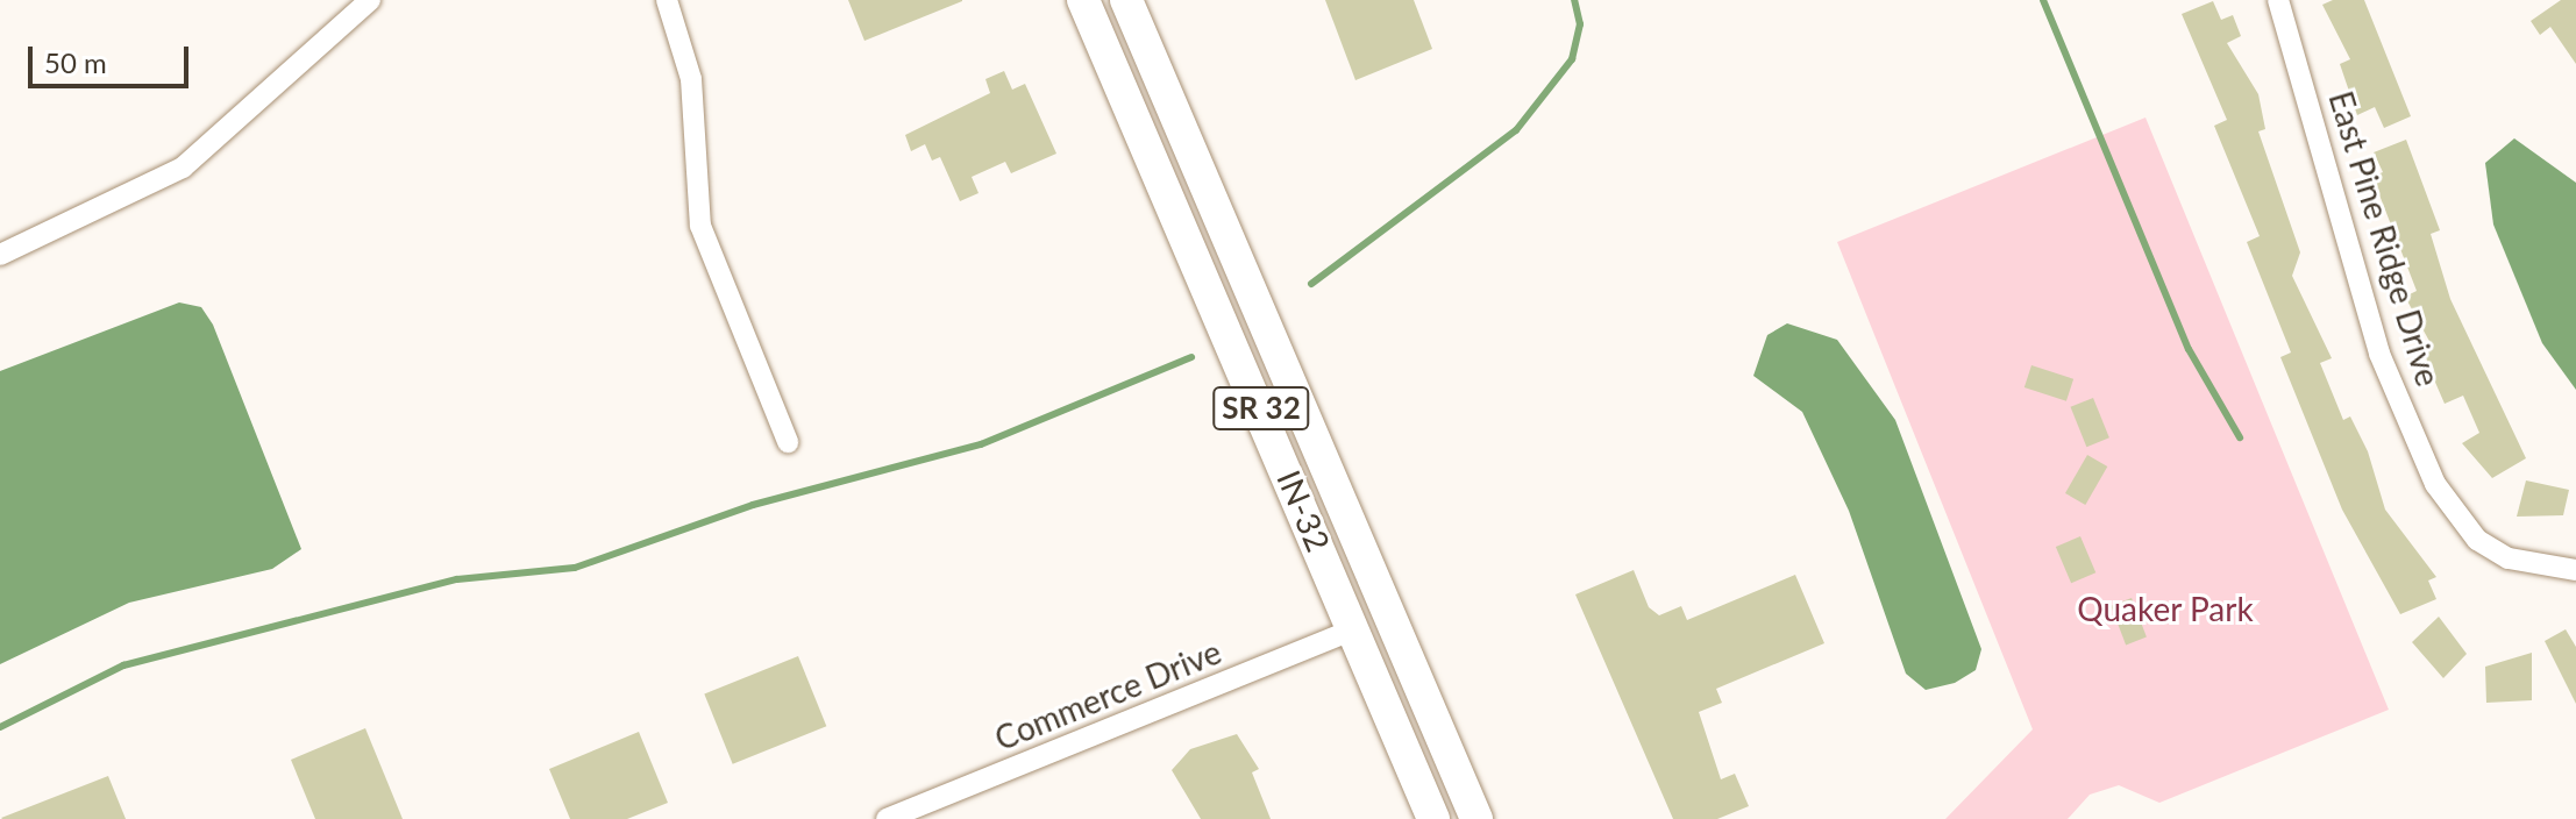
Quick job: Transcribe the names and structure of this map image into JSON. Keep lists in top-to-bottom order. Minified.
{"streets":{"main road":["SR 32","IN-32"],"street":["East Pine Ridge Drive","Commerce Drive"]},"crossings":[["IN-32","Commerce Drive"]],"parks":["Quaker Park"],"scale_bar":"50 m"}
